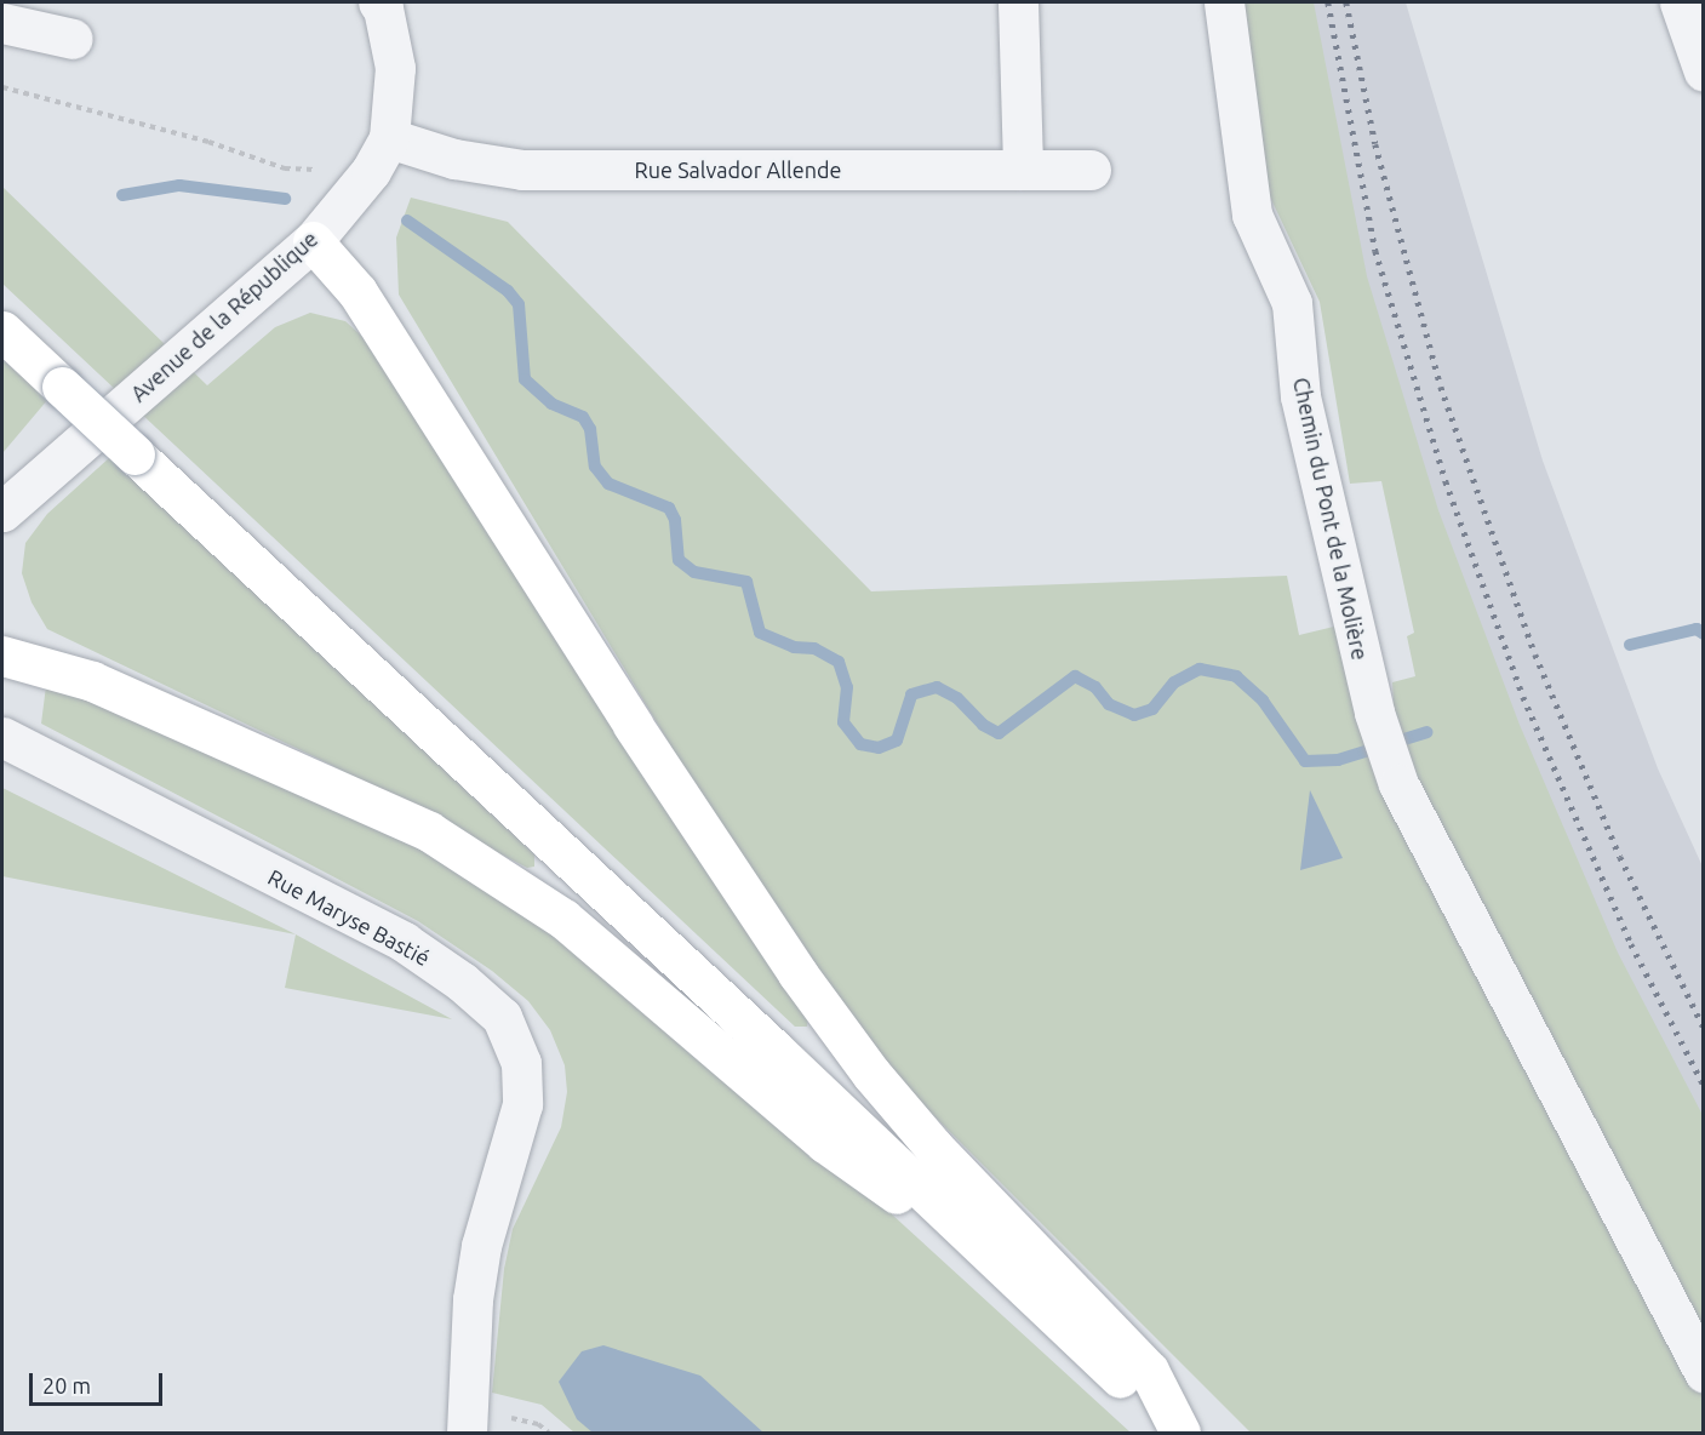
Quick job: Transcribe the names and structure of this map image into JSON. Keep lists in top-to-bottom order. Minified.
{"streets":{"street":["Rue Salvador Allende","Avenue de la République","Chemin du Pont de la Molière","Rue Maryse Bastié"]},"crossings":[["Rue Salvador Allende","Avenue de la République"]],"scale_bar":"20 m"}
